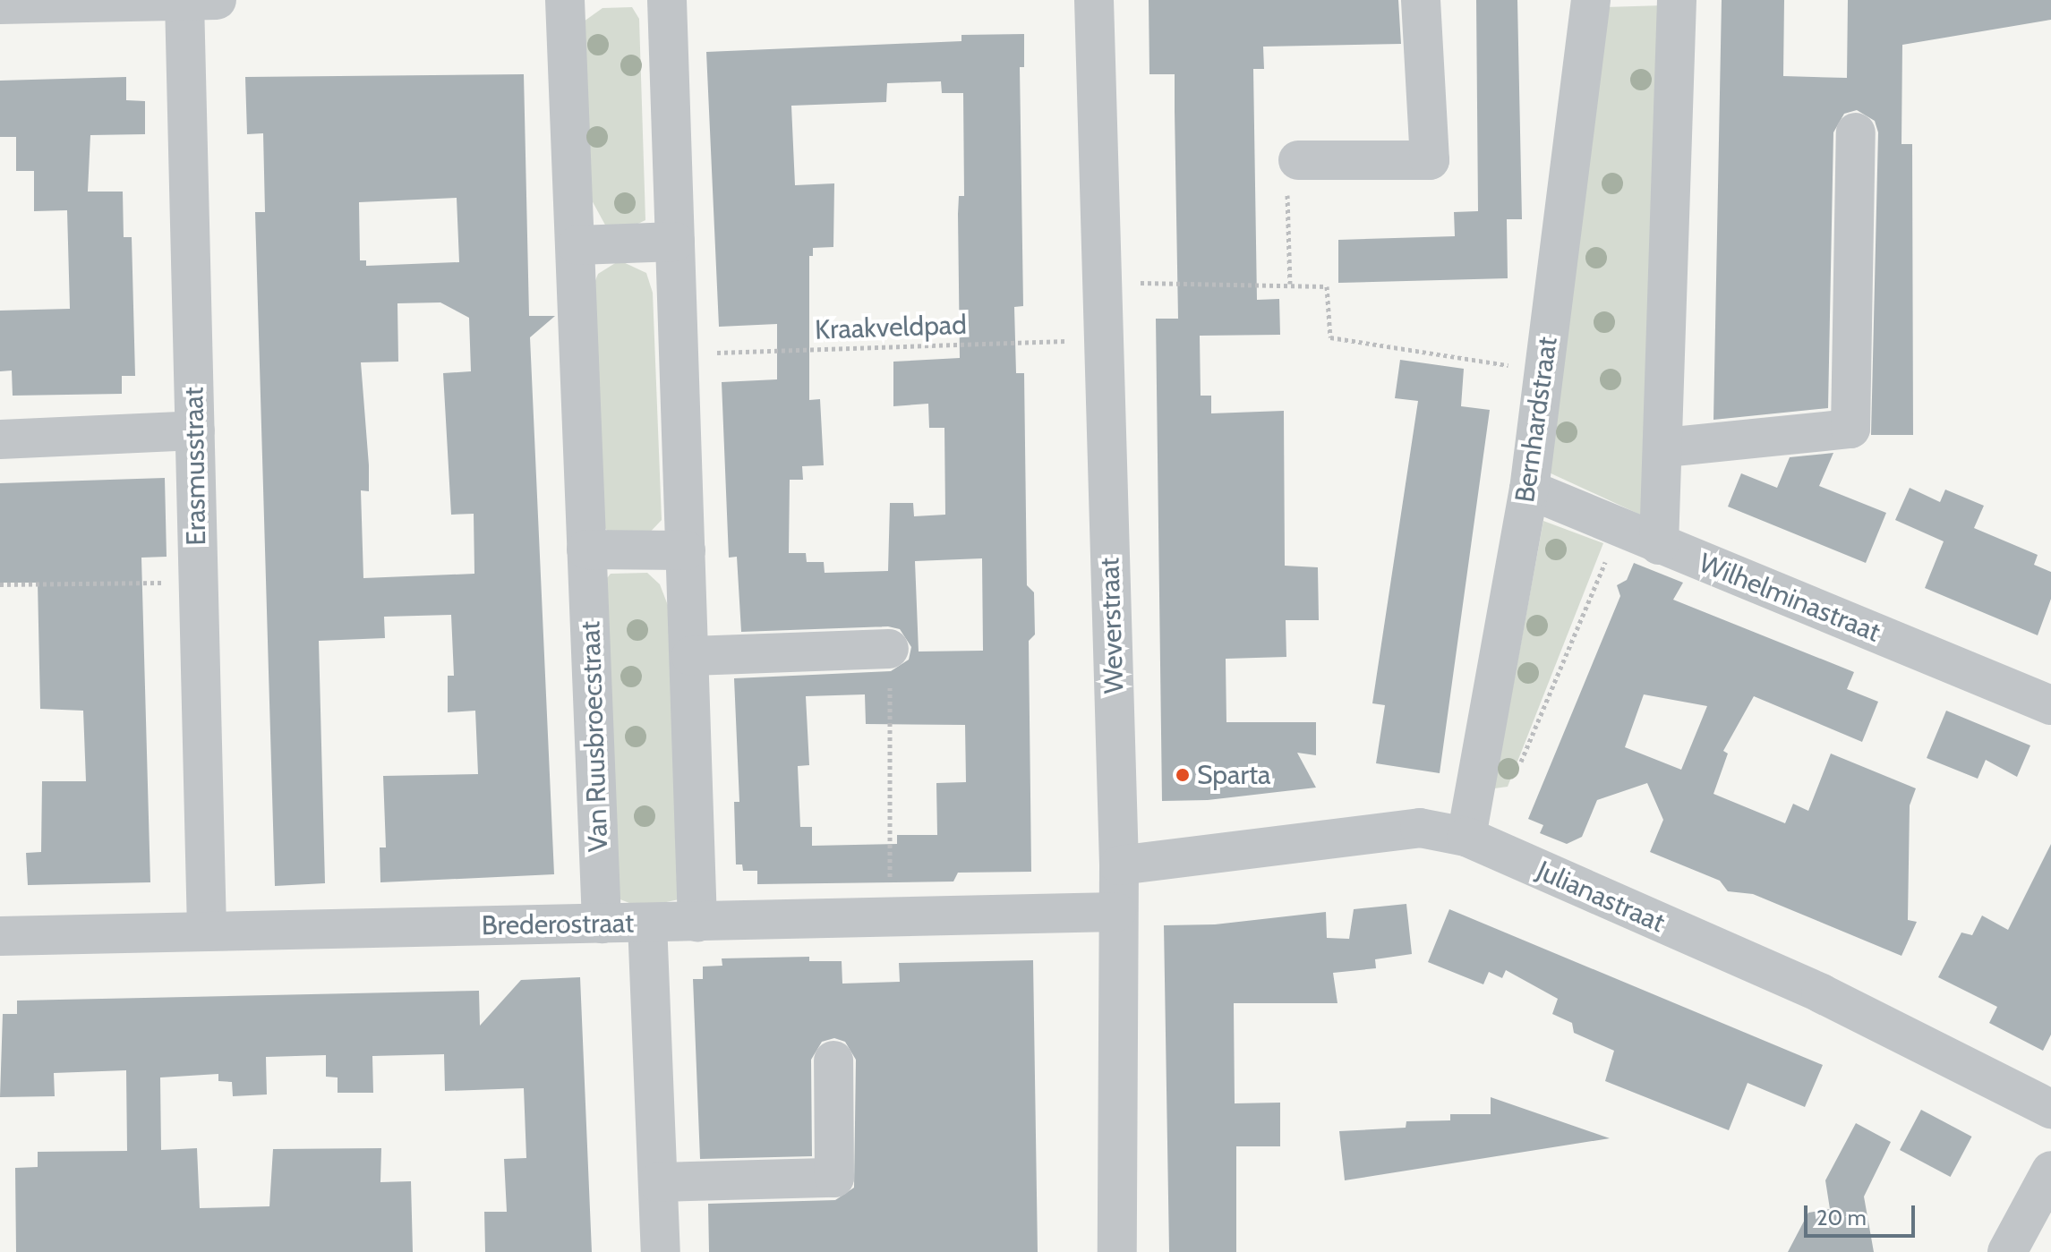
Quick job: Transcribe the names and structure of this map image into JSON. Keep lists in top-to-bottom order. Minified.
{"streets":{"street":["Bernhardstraat","Erasmusstraat","Wilhelminastraat","Weverstraat","Van Ruusbroecstraat","Julianastraat","Brederostraat"],"path":["Kraakveldpad"]},"crossings":[["Kraakveldpad","Weverstraat"],["Bernhardstraat","Wilhelminastraat"],["Bernhardstraat","Julianastraat"],["Erasmusstraat","Brederostraat"],["Weverstraat","Julianastraat"],["Weverstraat","Brederostraat"],["Van Ruusbroecstraat","Brederostraat"]],"places":["Sparta"],"scale_bar":"20 m"}
